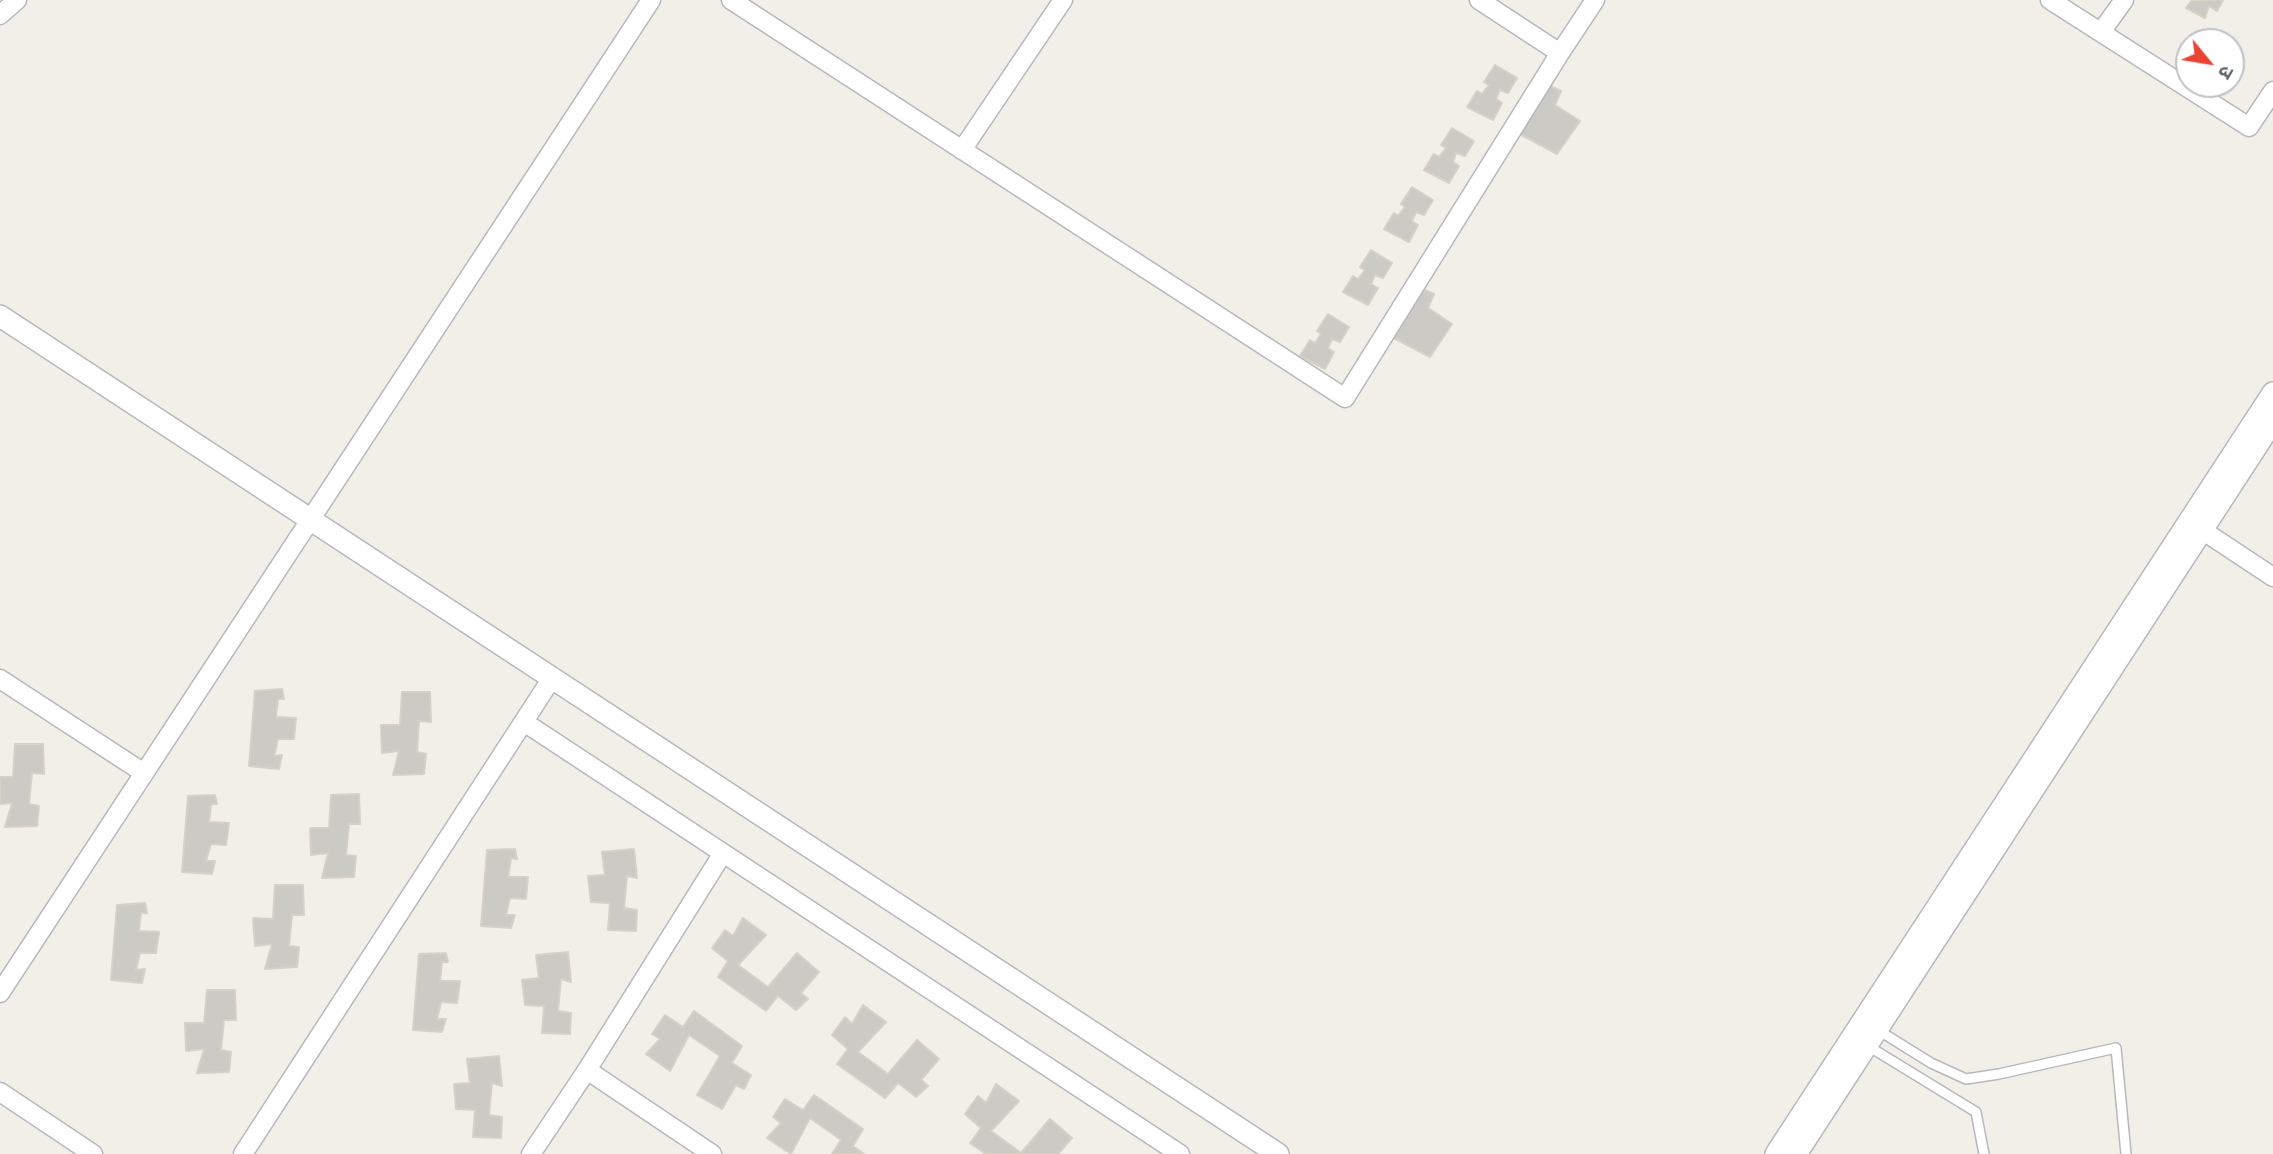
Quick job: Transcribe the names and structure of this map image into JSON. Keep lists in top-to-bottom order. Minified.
{"north":"bottom right"}
